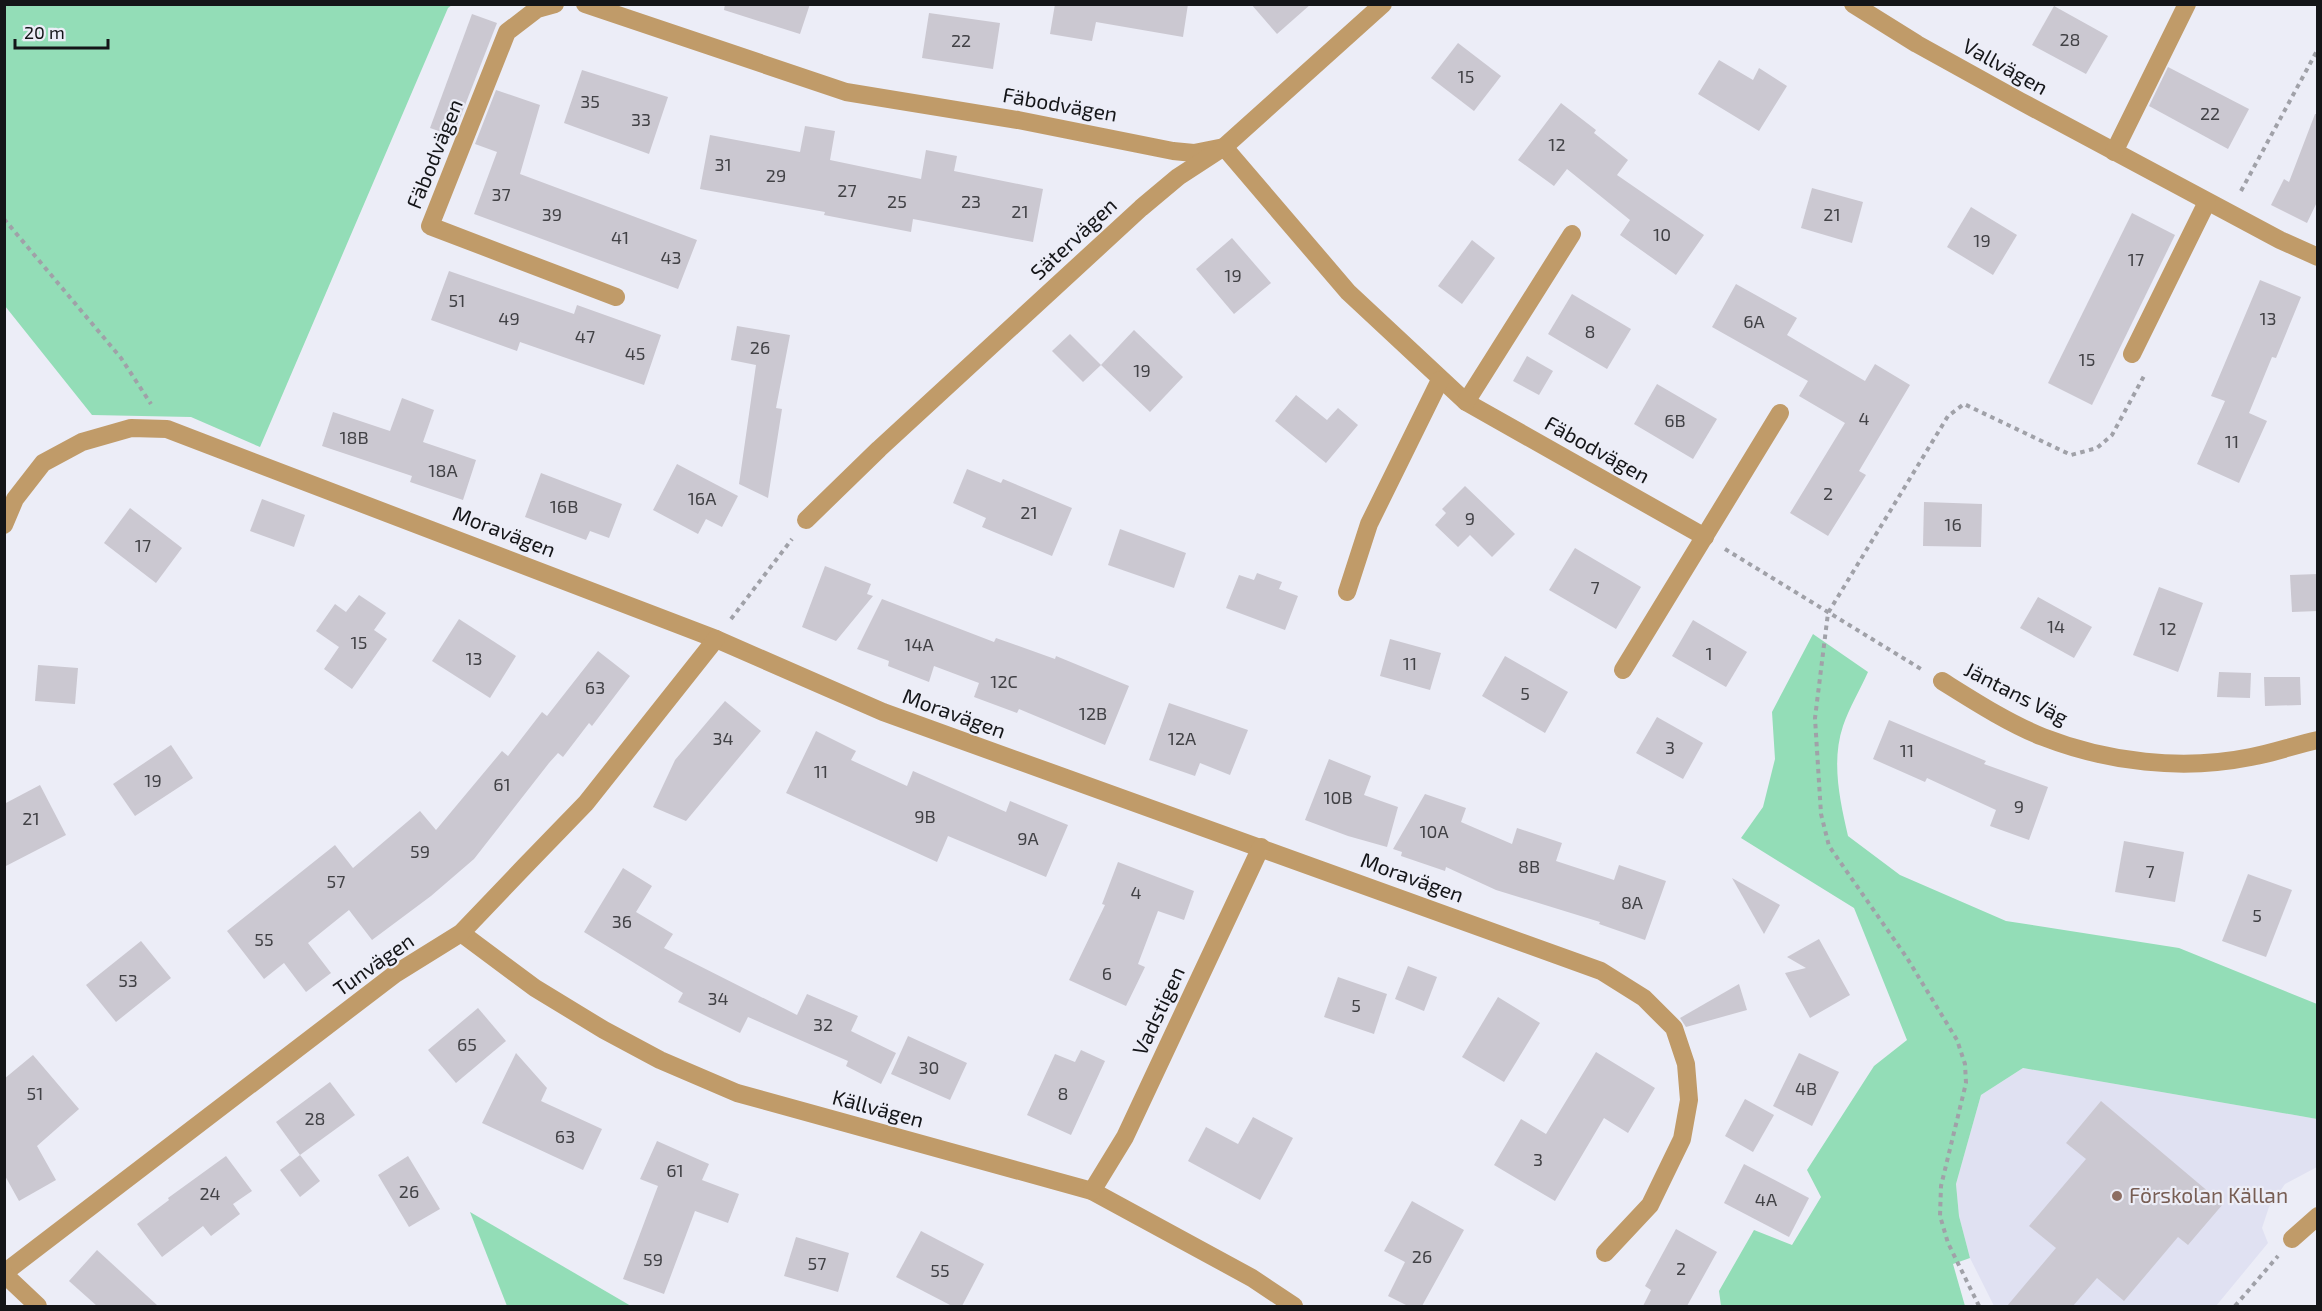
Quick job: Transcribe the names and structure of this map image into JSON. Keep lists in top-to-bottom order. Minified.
{"streets":{"street":["Vallvägen","Fäbodvägen","Sätervägen","Moravägen","Jäntans Väg","Tunvägen","Vadstigen","Källvägen"]},"crossings":[["Fäbodvägen","Sätervägen"],["Moravägen","Tunvägen"],["Moravägen","Vadstigen"],["Tunvägen","Källvägen"],["Vadstigen","Källvägen"]],"places":["Förskolan Källan"],"house_numbers":["28","22","15","35","22","33","12","31","29","27","37","25","23","21","39","21","10","41","19","43","17","19","51","49","13","6A","8","47","26","45","15","19","4","6B","18B","11","18A","2","16A","16B","21","9","16","17","7","14","12","15","14A","1","13","11","12C","63","5","12B","34","12A","3","11","11","19","61","10B","9","9B","21","10A","9A","59","8B","7","57","4","8A","5","36","55","6","53","34","5","32","65","30","4B","51","8","28","63","3","61","26","24","4A","26","59","57","2","55"],"scale_bar":"20 m"}
